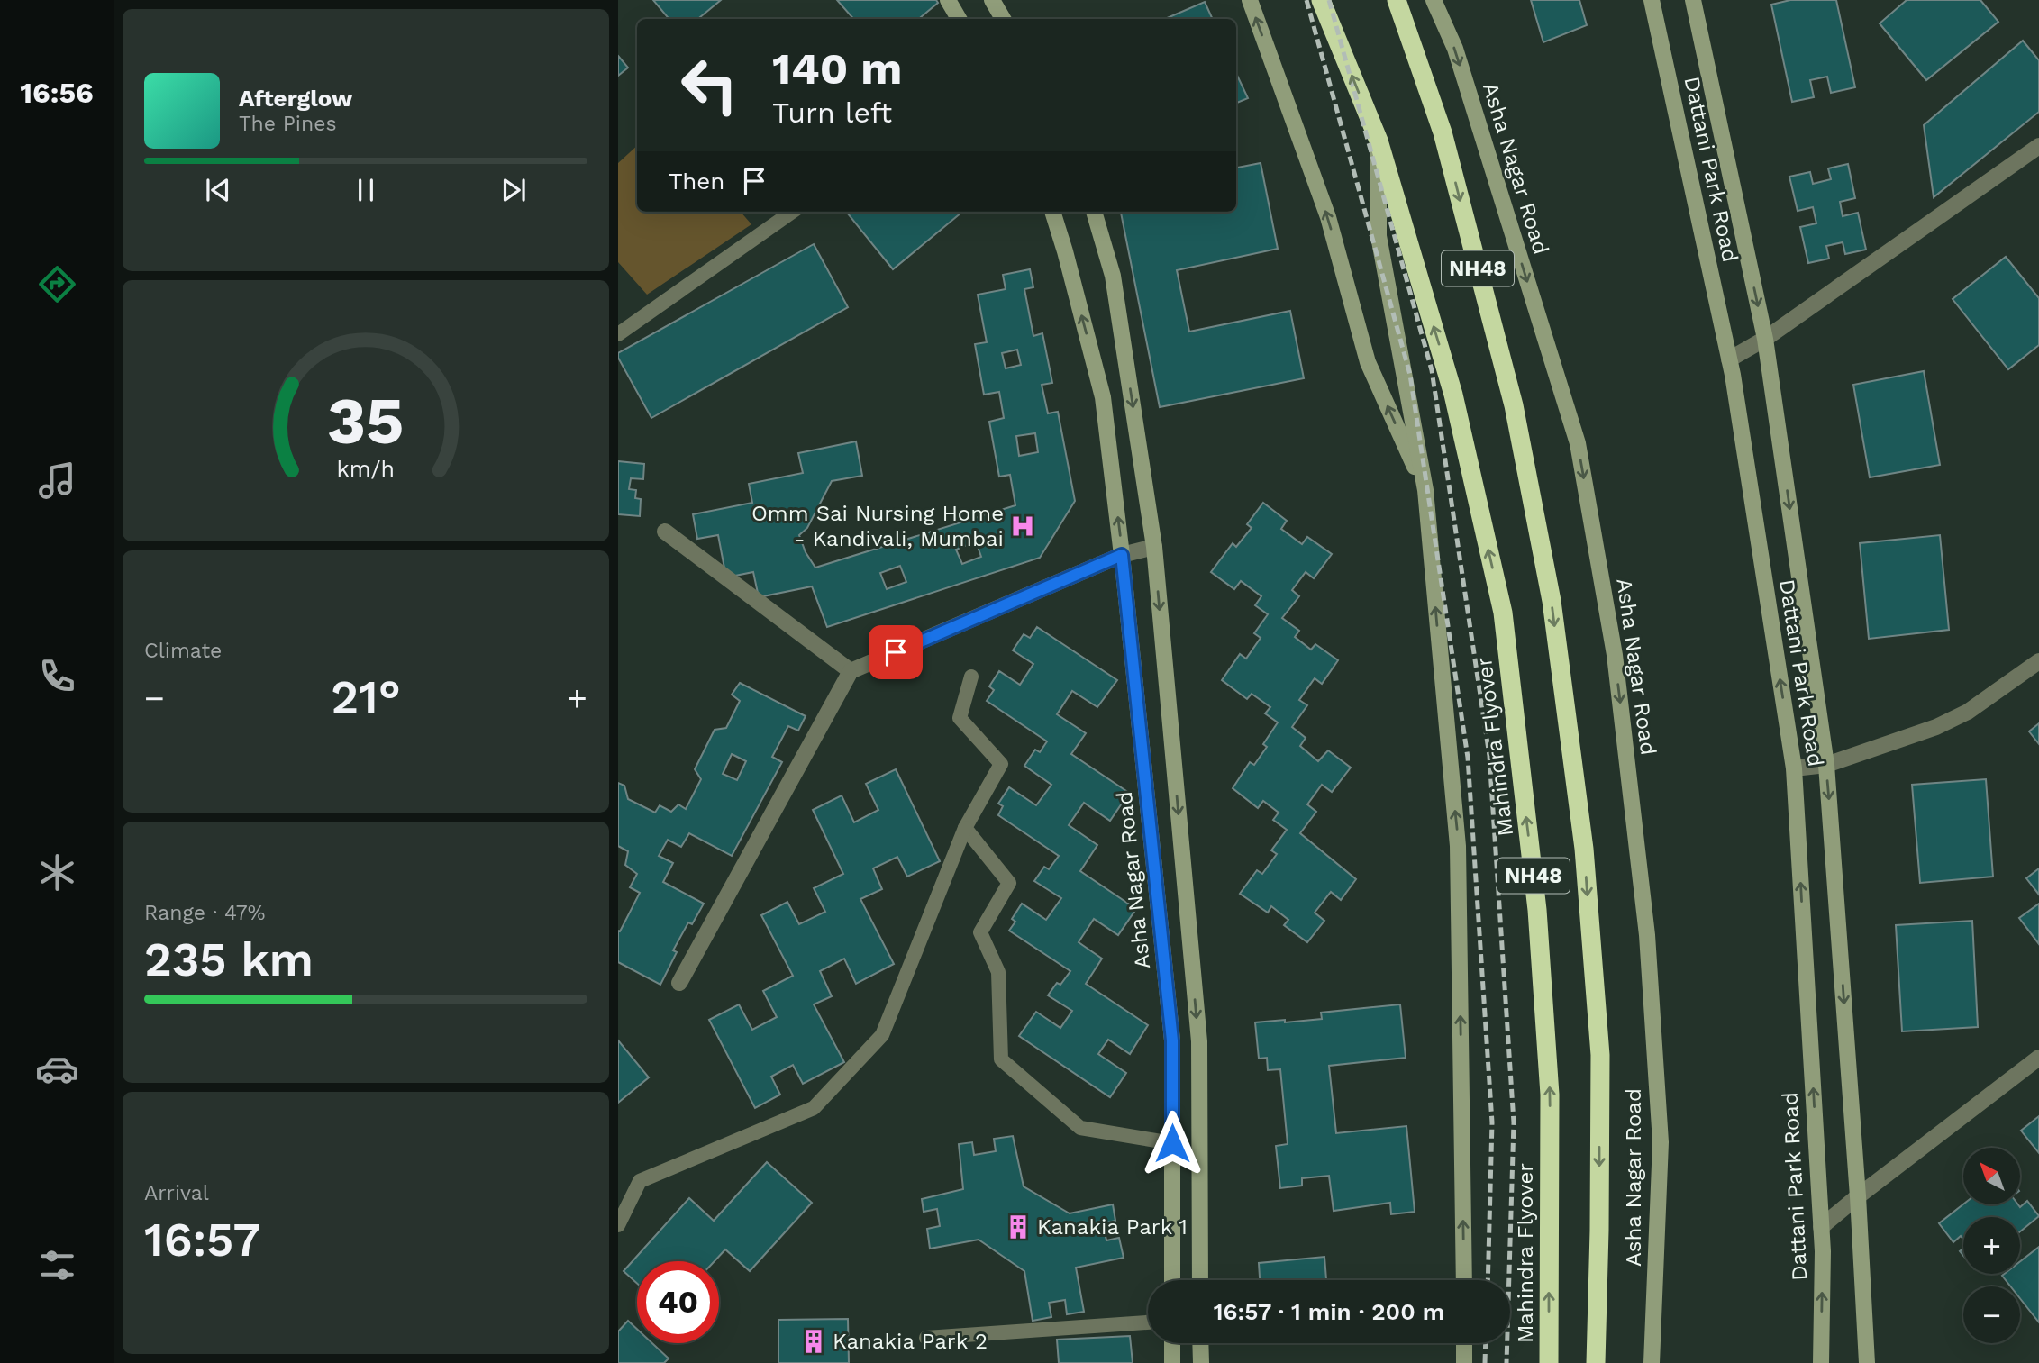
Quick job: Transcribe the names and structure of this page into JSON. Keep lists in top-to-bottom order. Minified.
{"streets":{"highway":["NH48","Mahindra Flyover"],"street":["Asha Nagar Road","Dattani Park Road"]},"crossings":[["NH48","Mahindra Flyover"]],"places":{"hospital":["Omm Sai Nursing Home - Kandivali, Mumbai"],"building":["Kanakia Park 1","Kanakia Park 2"]},"north":"top left","page":{"tabs":"16:56","turn":["140 m","Turn left"],"song":["Afterglow","The Pines"],"then":"Then","tile":["Climate",["Range · 47%","235 km"],["Arrival","16:57"]],"heat":["−","21°","+"],"map_buttons":["+","−"],"limit":"40","trip":"16:57 · 1 min · 200 m","gauge":["35","km/h"]}}
